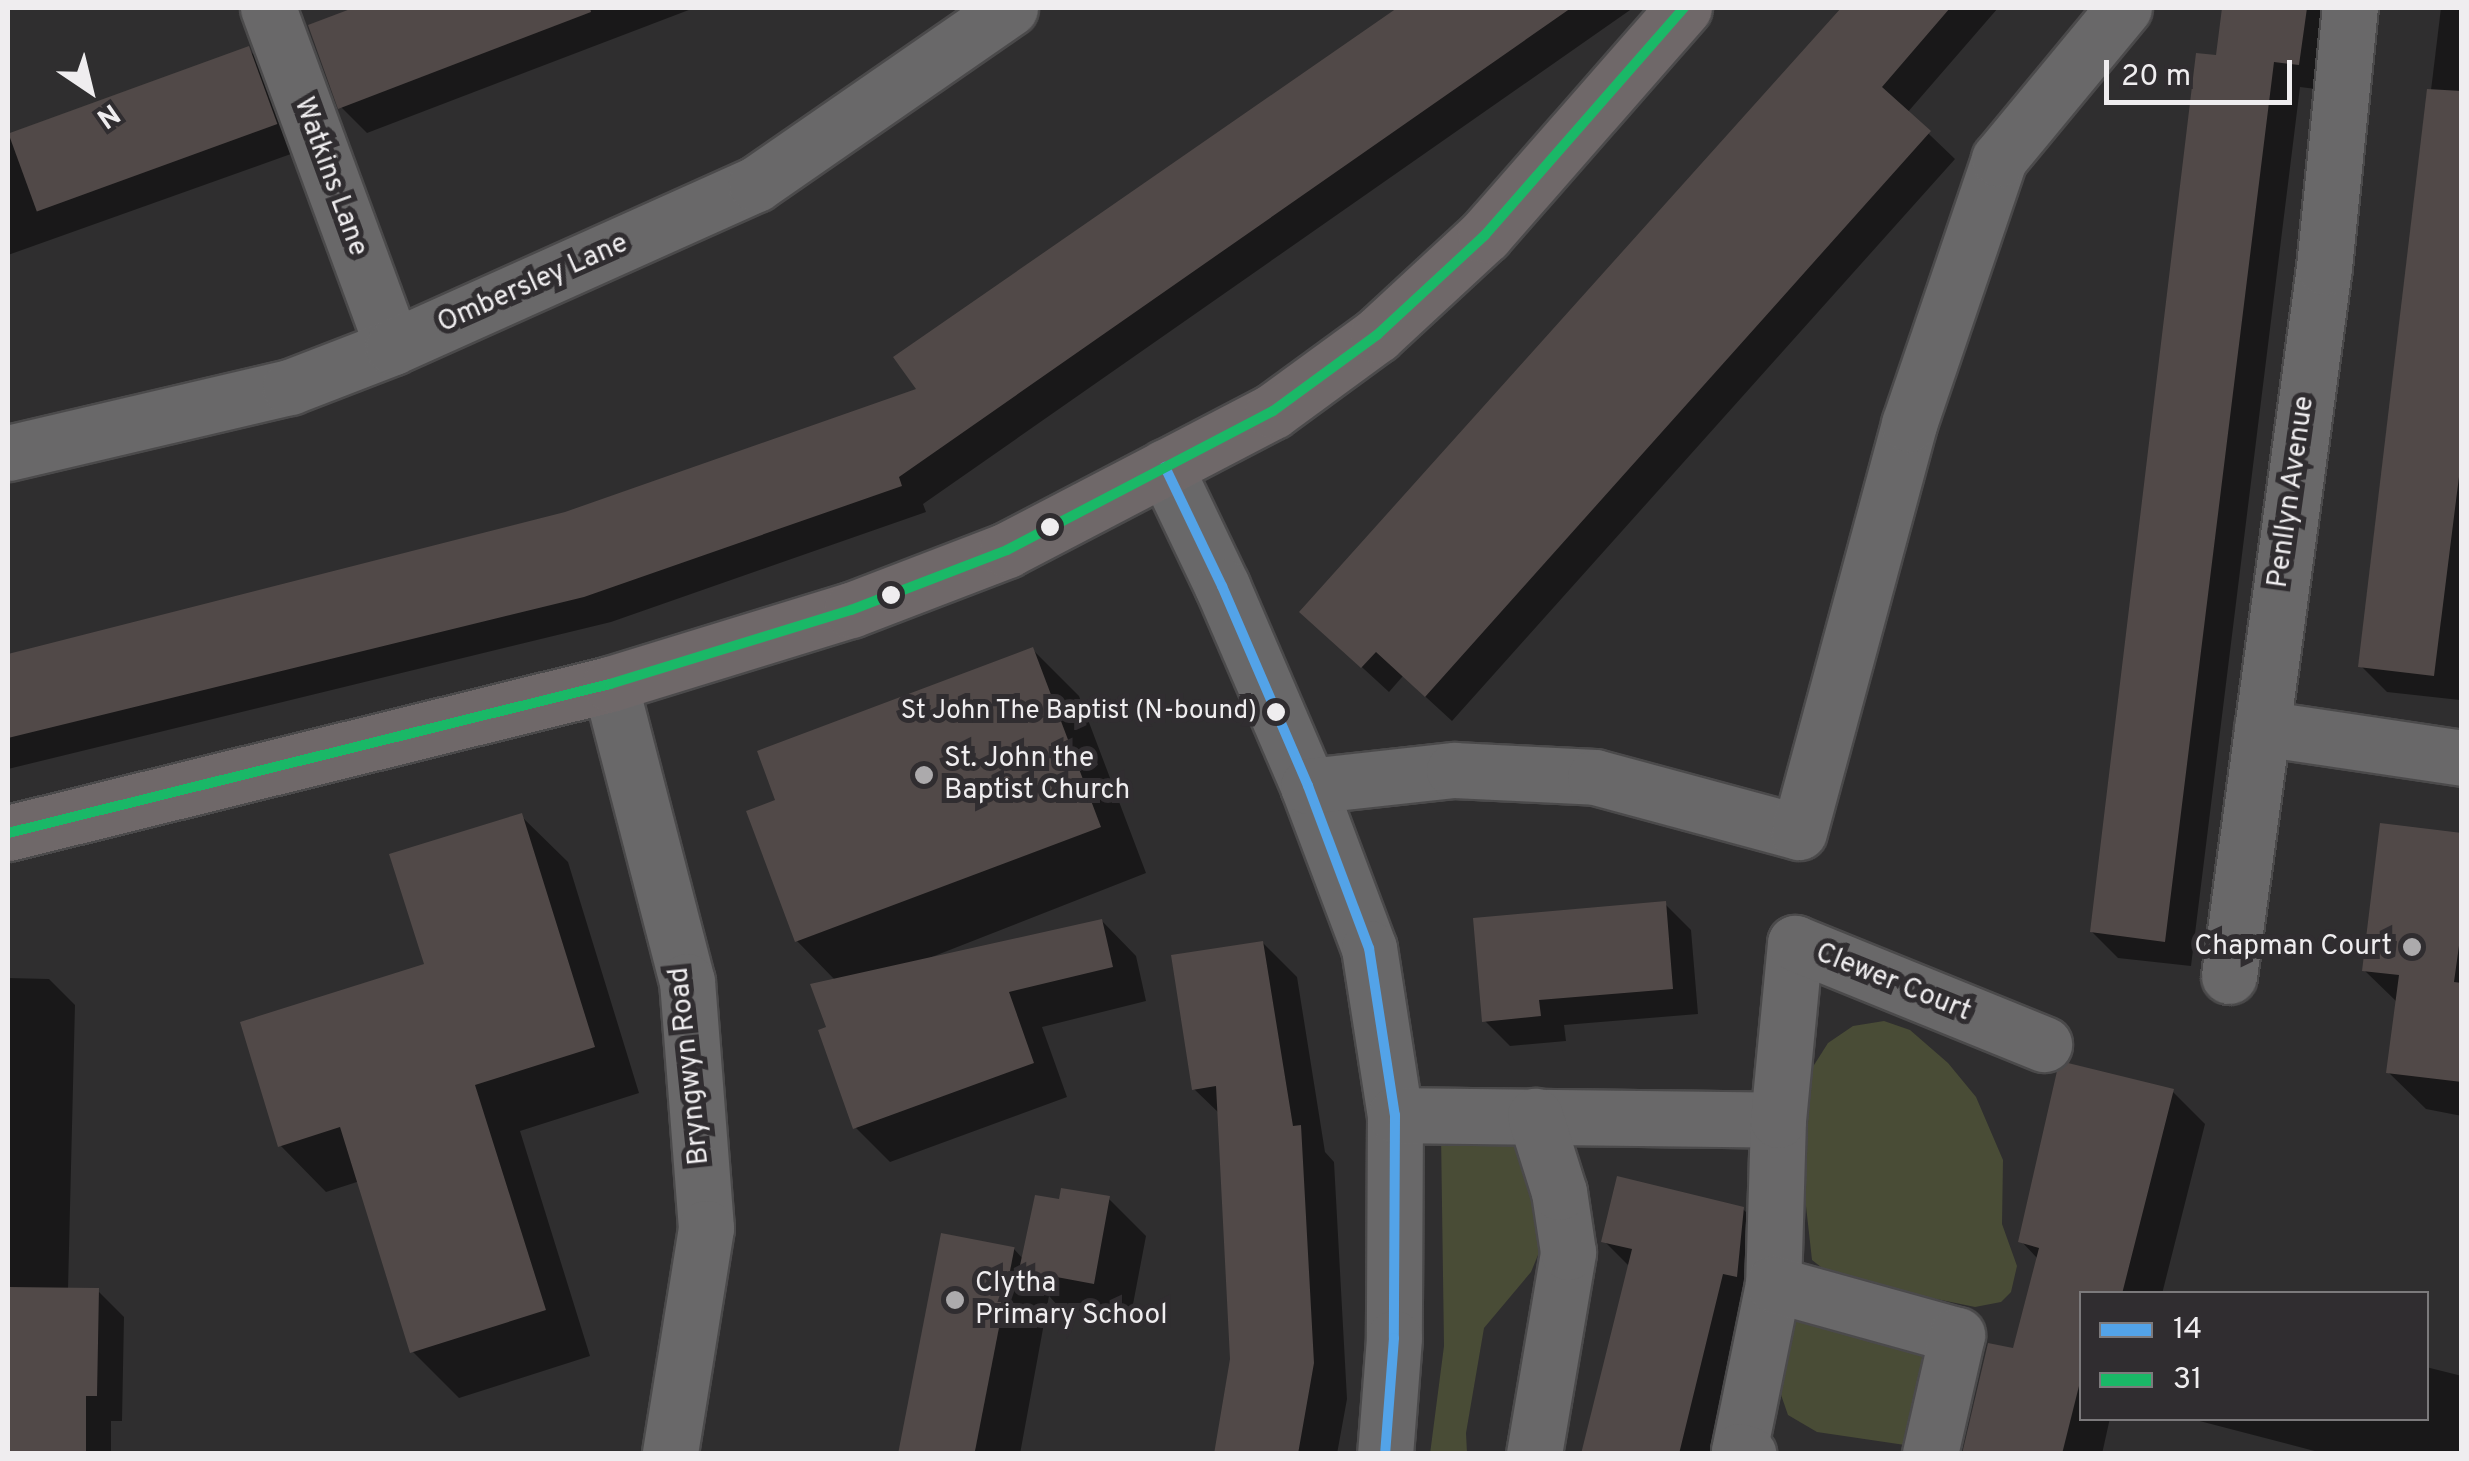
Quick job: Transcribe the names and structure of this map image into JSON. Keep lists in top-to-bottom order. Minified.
{"streets":{"street":["Watkins Lane","Ombersley Lane","Penllyn Avenue","Clewer Court","Bryngwyn Road"]},"crossings":[["Watkins Lane","Ombersley Lane"]],"places":["St John The Baptist (N-bound)","St. John the Baptist Church","Chapman Court","Clytha Primary School"],"lines":["transit line 31","transit line 14"],"legend":["14","31"],"scale_bar":"20 m","north":"bottom right"}
